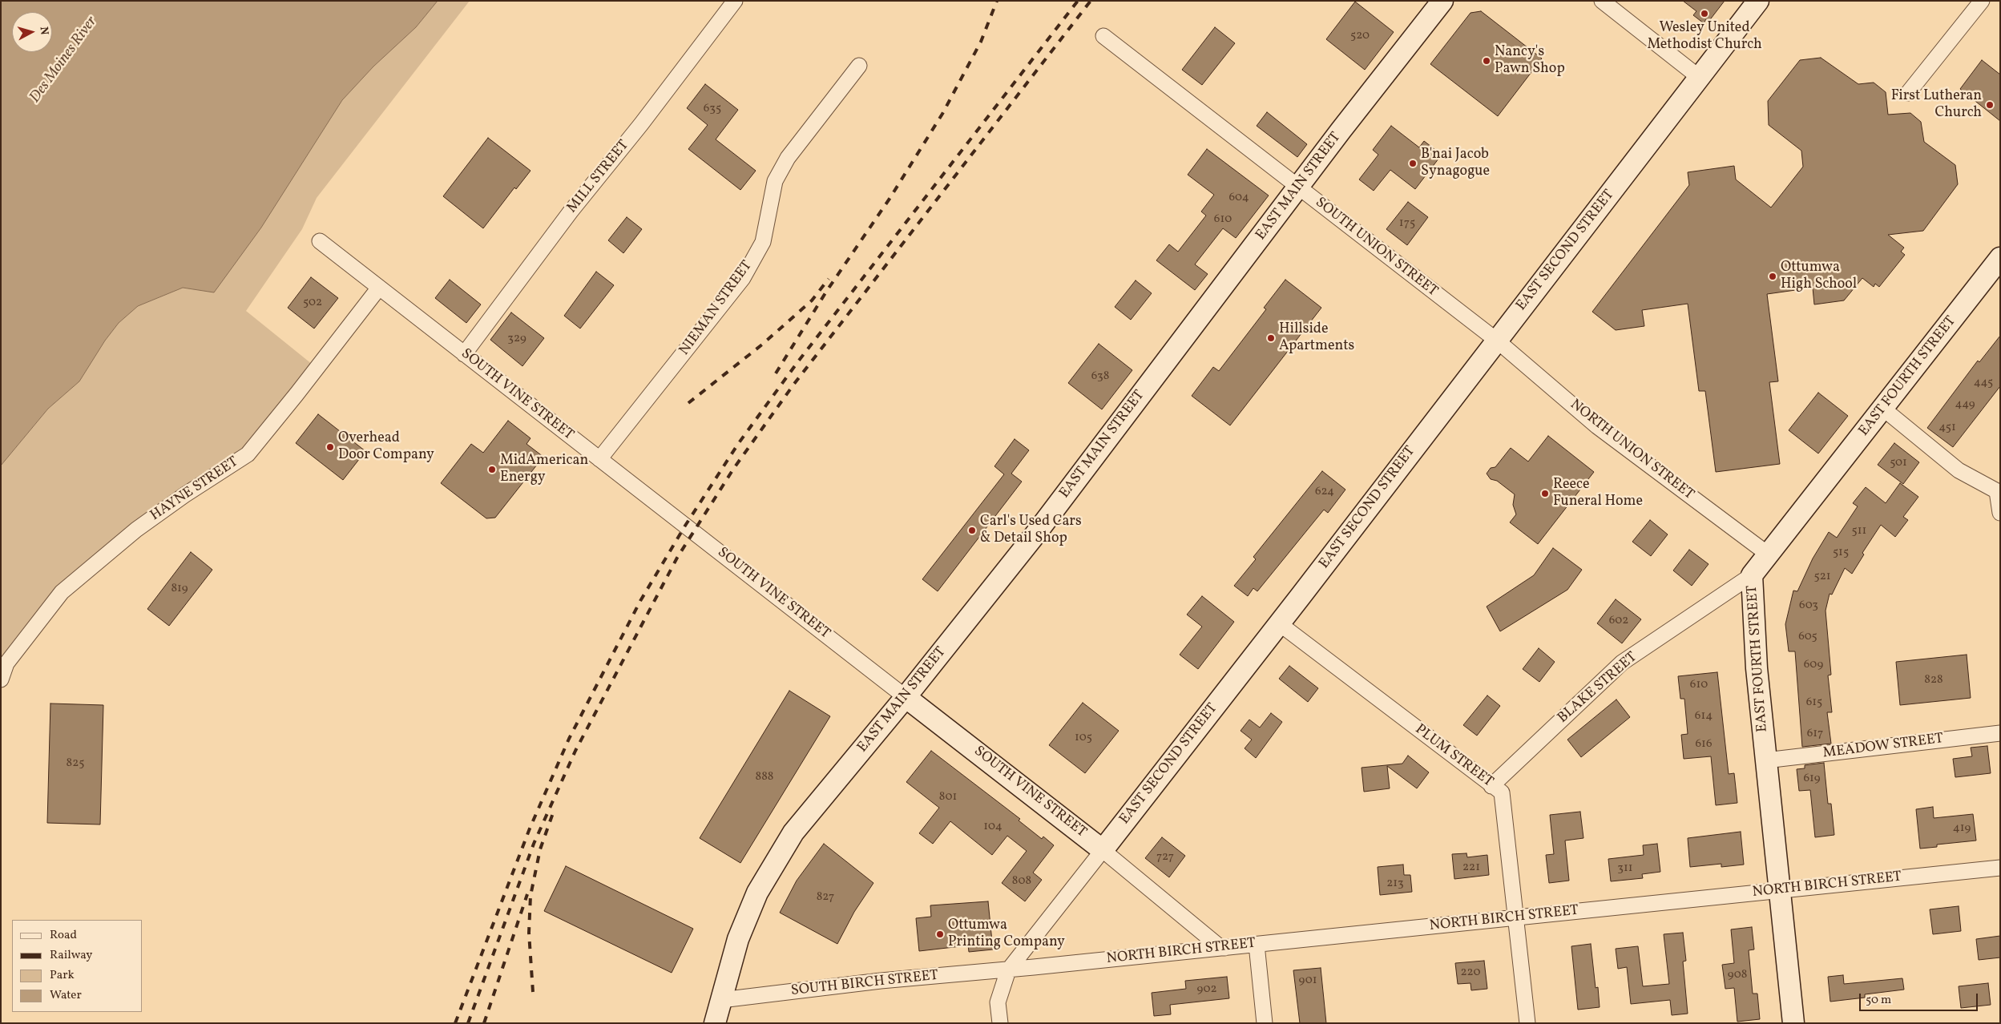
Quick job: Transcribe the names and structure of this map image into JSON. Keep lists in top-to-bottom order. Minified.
{"streets":{"main road":["EAST MAIN STREET","EAST SECOND STREET","EAST FOURTH STREET","SOUTH VINE STREET"],"street":["MILL STREET","SOUTH UNION STREET","NIEMAN STREET","NORTH UNION STREET","HAYNE STREET","BLAKE STREET","MEADOW STREET","PLUM STREET","NORTH BIRCH STREET","SOUTH BIRCH STREET"]},"crossings":[["MILL STREET","SOUTH VINE STREET"],["EAST MAIN STREET","SOUTH UNION STREET"],["EAST MAIN STREET","SOUTH VINE STREET"],["EAST MAIN STREET","SOUTH BIRCH STREET"],["SOUTH UNION STREET","EAST SECOND STREET"],["SOUTH UNION STREET","NORTH UNION STREET"],["EAST SECOND STREET","SOUTH VINE STREET"],["EAST SECOND STREET","NORTH UNION STREET"],["EAST SECOND STREET","PLUM STREET"],["EAST SECOND STREET","NORTH BIRCH STREET"],["EAST SECOND STREET","SOUTH BIRCH STREET"],["NIEMAN STREET","SOUTH VINE STREET"],["EAST FOURTH STREET","NORTH UNION STREET"],["EAST FOURTH STREET","BLAKE STREET"],["EAST FOURTH STREET","MEADOW STREET"],["EAST FOURTH STREET","NORTH BIRCH STREET"],["SOUTH VINE STREET","HAYNE STREET"],["SOUTH VINE STREET","NORTH BIRCH STREET"],["BLAKE STREET","PLUM STREET"],["PLUM STREET","NORTH BIRCH STREET"],["NORTH BIRCH STREET","SOUTH BIRCH STREET"]],"water":["Des Moines River"],"places":["Wesley United Methodist Church","Nancy's Pawn Shop","First Lutheran Church","B'nai Jacob Synagogue","Ottumwa High School","Hillside Apartments","Overhead Door Company","MidAmerican Energy","Reece Funeral Home","Carl's Used Cars & Detail Shop","Ottumwa Printing Company"],"house_numbers":["520","635","604","610","175","502","329","638","445","449","451","501","624","511","515","521","819","603","602","605","609","828","610","615","614","617","105","616","825","888","619","801","104","419","727","221","311","808","213","827","220","908","901","902"],"legend":["Road","Railway","Park","Water"],"scale_bar":"50 m","north":"right"}
